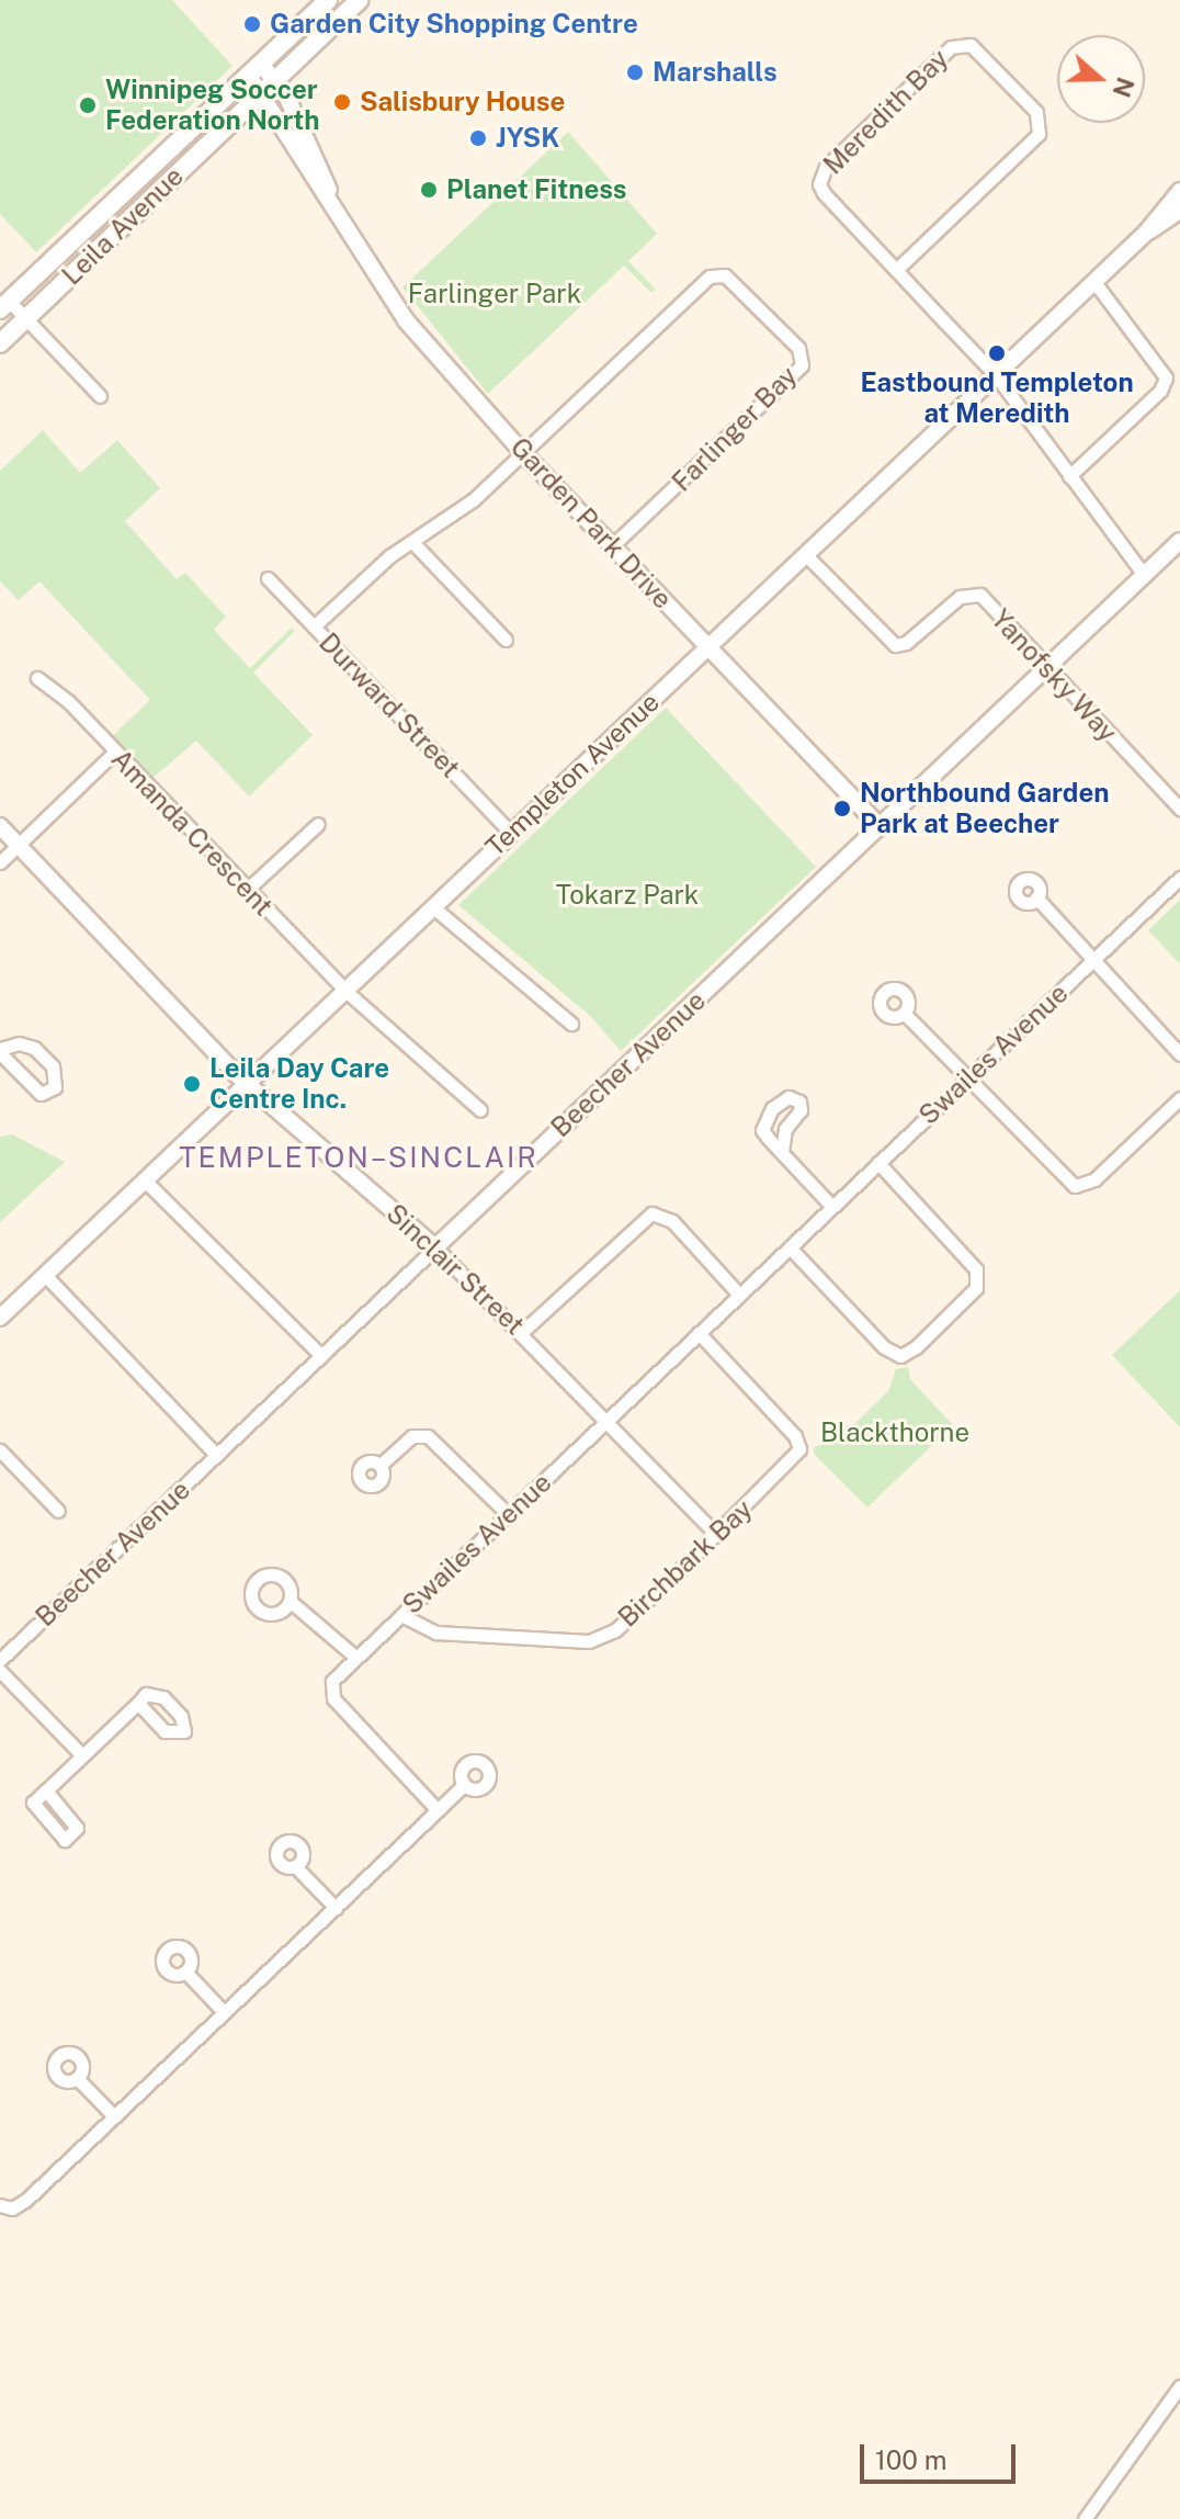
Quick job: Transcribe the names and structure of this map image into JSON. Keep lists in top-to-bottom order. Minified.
{"streets":{"main road":["Leila Avenue"],"street":["Meredith Bay","Farlinger Bay","Garden Park Drive","Yanofsky Way","Durward Street","Templeton Avenue","Amanda Crescent","Swailes Avenue","Beecher Avenue","Sinclair Street","Birchbark Bay"]},"crossings":[["Meredith Bay","Templeton Avenue"],["Meredith Bay","Beecher Avenue"],["Leila Avenue","Garden Park Drive"],["Farlinger Bay","Garden Park Drive"],["Farlinger Bay","Durward Street"],["Garden Park Drive","Templeton Avenue"],["Garden Park Drive","Beecher Avenue"],["Yanofsky Way","Templeton Avenue"],["Yanofsky Way","Beecher Avenue"],["Durward Street","Templeton Avenue"],["Templeton Avenue","Amanda Crescent"],["Templeton Avenue","Sinclair Street"],["Swailes Avenue","Sinclair Street"],["Swailes Avenue","Birchbark Bay"],["Beecher Avenue","Sinclair Street"],["Sinclair Street","Birchbark Bay"]],"districts":["TEMPLETON–SINCLAIR"],"parks":["Farlinger Park","Tokarz Park","Blackthorne"],"places":["Garden City Shopping Centre","Marshalls","Salisbury House","Winnipeg Soccer Federation North","JYSK","Planet Fitness","Eastbound Templeton at Meredith","Northbound Garden Park at Beecher","Leila Day Care Centre Inc."],"scale_bar":"100 m","north":"right"}
